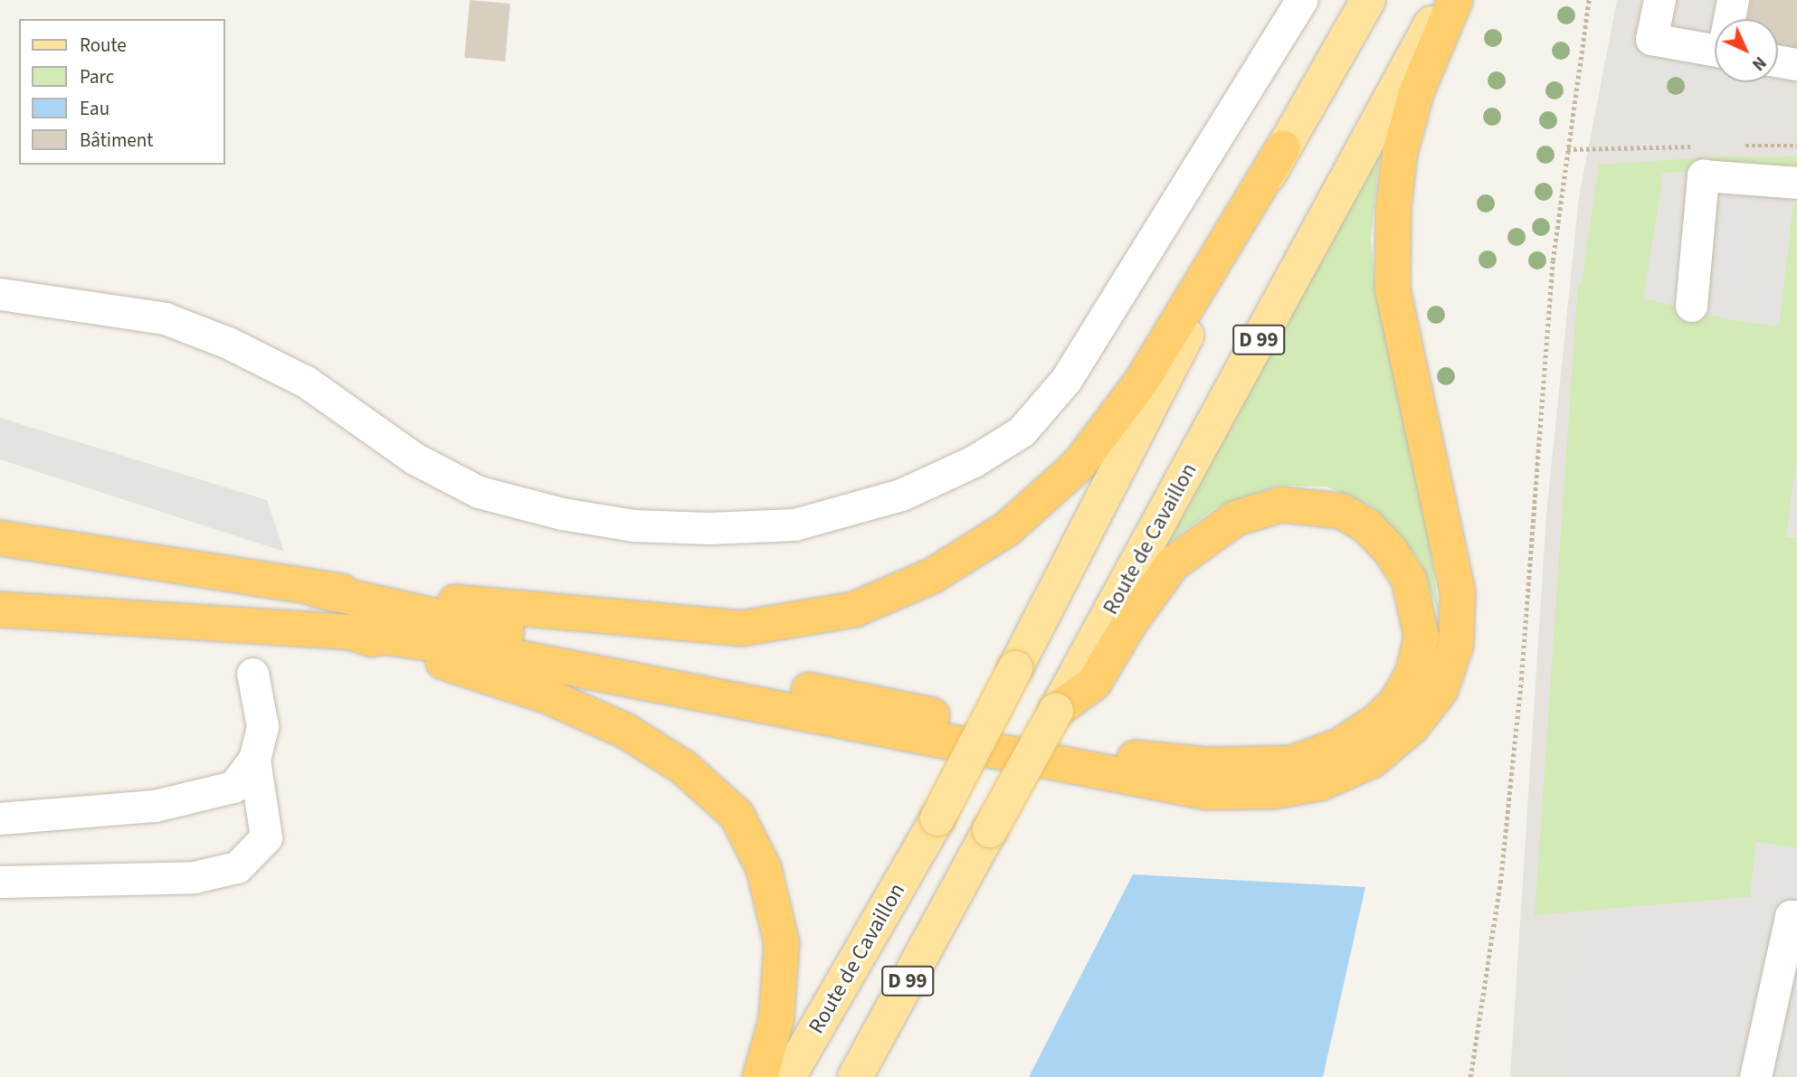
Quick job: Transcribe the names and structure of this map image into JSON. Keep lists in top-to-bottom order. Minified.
{"streets":{"main road":["D 99","Route de Cavaillon"]},"legend":["Route","Parc","Eau","Bâtiment"],"north":"bottom right"}
